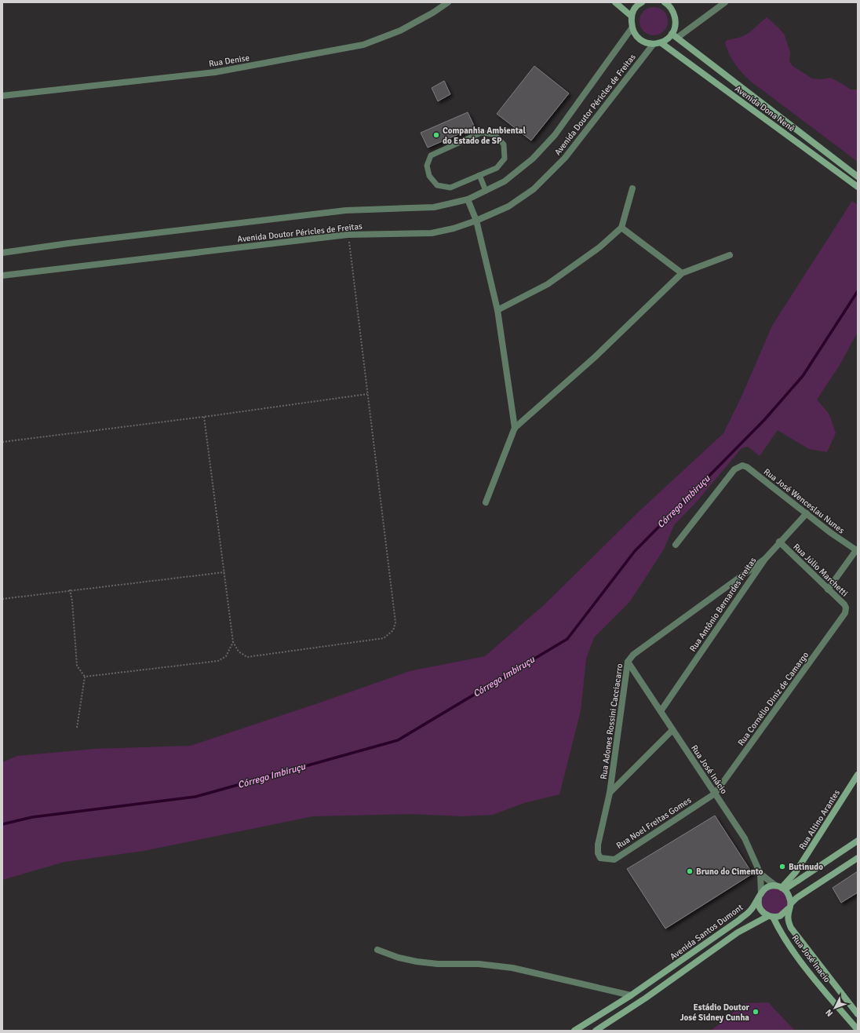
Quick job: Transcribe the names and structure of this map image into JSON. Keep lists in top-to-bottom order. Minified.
{"streets":{"street":["Rua Denise","Avenida Doutor Péricles de Freitas","Avenida Dona Nenê","Rua José Wenceslau Nunes","Rua Júlio Marchetti","Rua Antônio Bernardes Freitas","Rua Cornélio Diniz de Camargo","Rua Adones Rossini Cacciacarro","Rua José Inácio","Rua Altino Arantes","Rua Noel Freitas Gomes","Avenida Santos Dumont","Rua José Inacio"]},"crossings":[["Rua José Wenceslau Nunes","Rua Júlio Marchetti"],["Rua José Wenceslau Nunes","Rua Antônio Bernardes Freitas"],["Rua Júlio Marchetti","Rua Antônio Bernardes Freitas"],["Rua Júlio Marchetti","Rua Cornélio Diniz de Camargo"],["Rua Antônio Bernardes Freitas","Rua Adones Rossini Cacciacarro"],["Rua Antônio Bernardes Freitas","Rua José Inácio"],["Rua Cornélio Diniz de Camargo","Rua José Inácio"],["Rua Cornélio Diniz de Camargo","Rua Noel Freitas Gomes"],["Rua Adones Rossini Cacciacarro","Rua José Inácio"],["Rua Adones Rossini Cacciacarro","Rua Noel Freitas Gomes"],["Rua José Inácio","Rua Altino Arantes"],["Rua José Inácio","Rua Noel Freitas Gomes"],["Rua José Inácio","Avenida Santos Dumont"],["Rua José Inácio","Rua José Inacio"],["Rua Altino Arantes","Avenida Santos Dumont"],["Rua Altino Arantes","Rua José Inacio"],["Avenida Santos Dumont","Rua José Inacio"]],"water":["Córrego Imbiruçu"],"places":["Companhia Ambiental do Estado de SP","Butinudo","Bruno do Cimento","Estádio Doutor José Sidney Cunha"],"north":"bottom left"}
